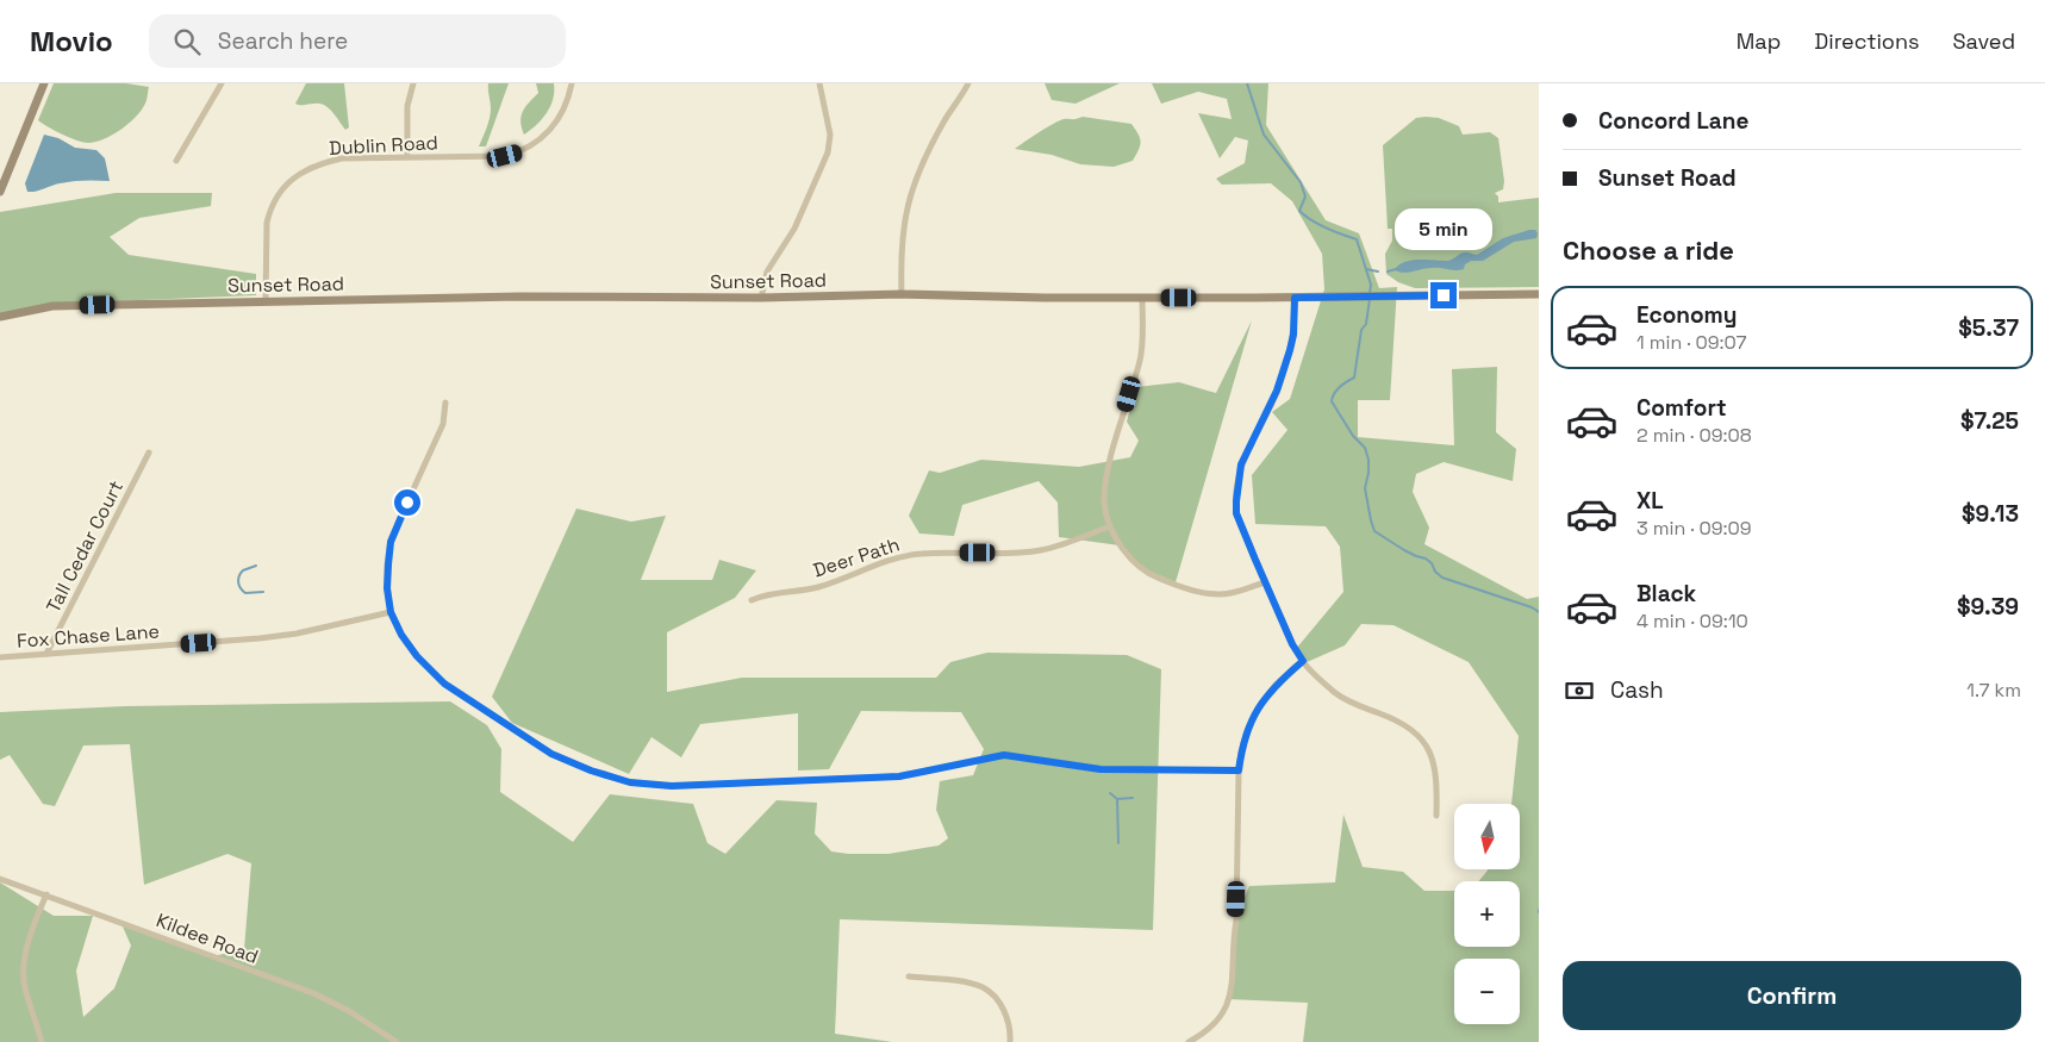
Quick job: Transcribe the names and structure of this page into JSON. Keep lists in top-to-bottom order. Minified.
{"streets":{"street":["Dublin Road","Sunset Road","Tall Cedar Court","Deer Path","Fox Chase Lane","Kildee Road"]},"crossings":[["Dublin Road","Sunset Road"],["Tall Cedar Court","Fox Chase Lane"]],"north":"bottom","page":{"header":"Movio","search":"Search here","nav":["Map","Directions","Saved"],"banner":["Concord Lane","Sunset Road"],"bubble":"5 min","heading":"Choose a ride","list":[{"name":"Economy","note":"1 min · 09:07","value":"$5.37"},{"name":"Comfort","note":"2 min · 09:08","value":"$7.25"},{"name":"XL","note":"3 min · 09:09","value":"$9.13"},{"name":"Black","note":"4 min · 09:10","value":"$9.39"}],"pay":["Cash","1.7 km"],"map_buttons":["+","−"],"buttons":"Confirm"}}
